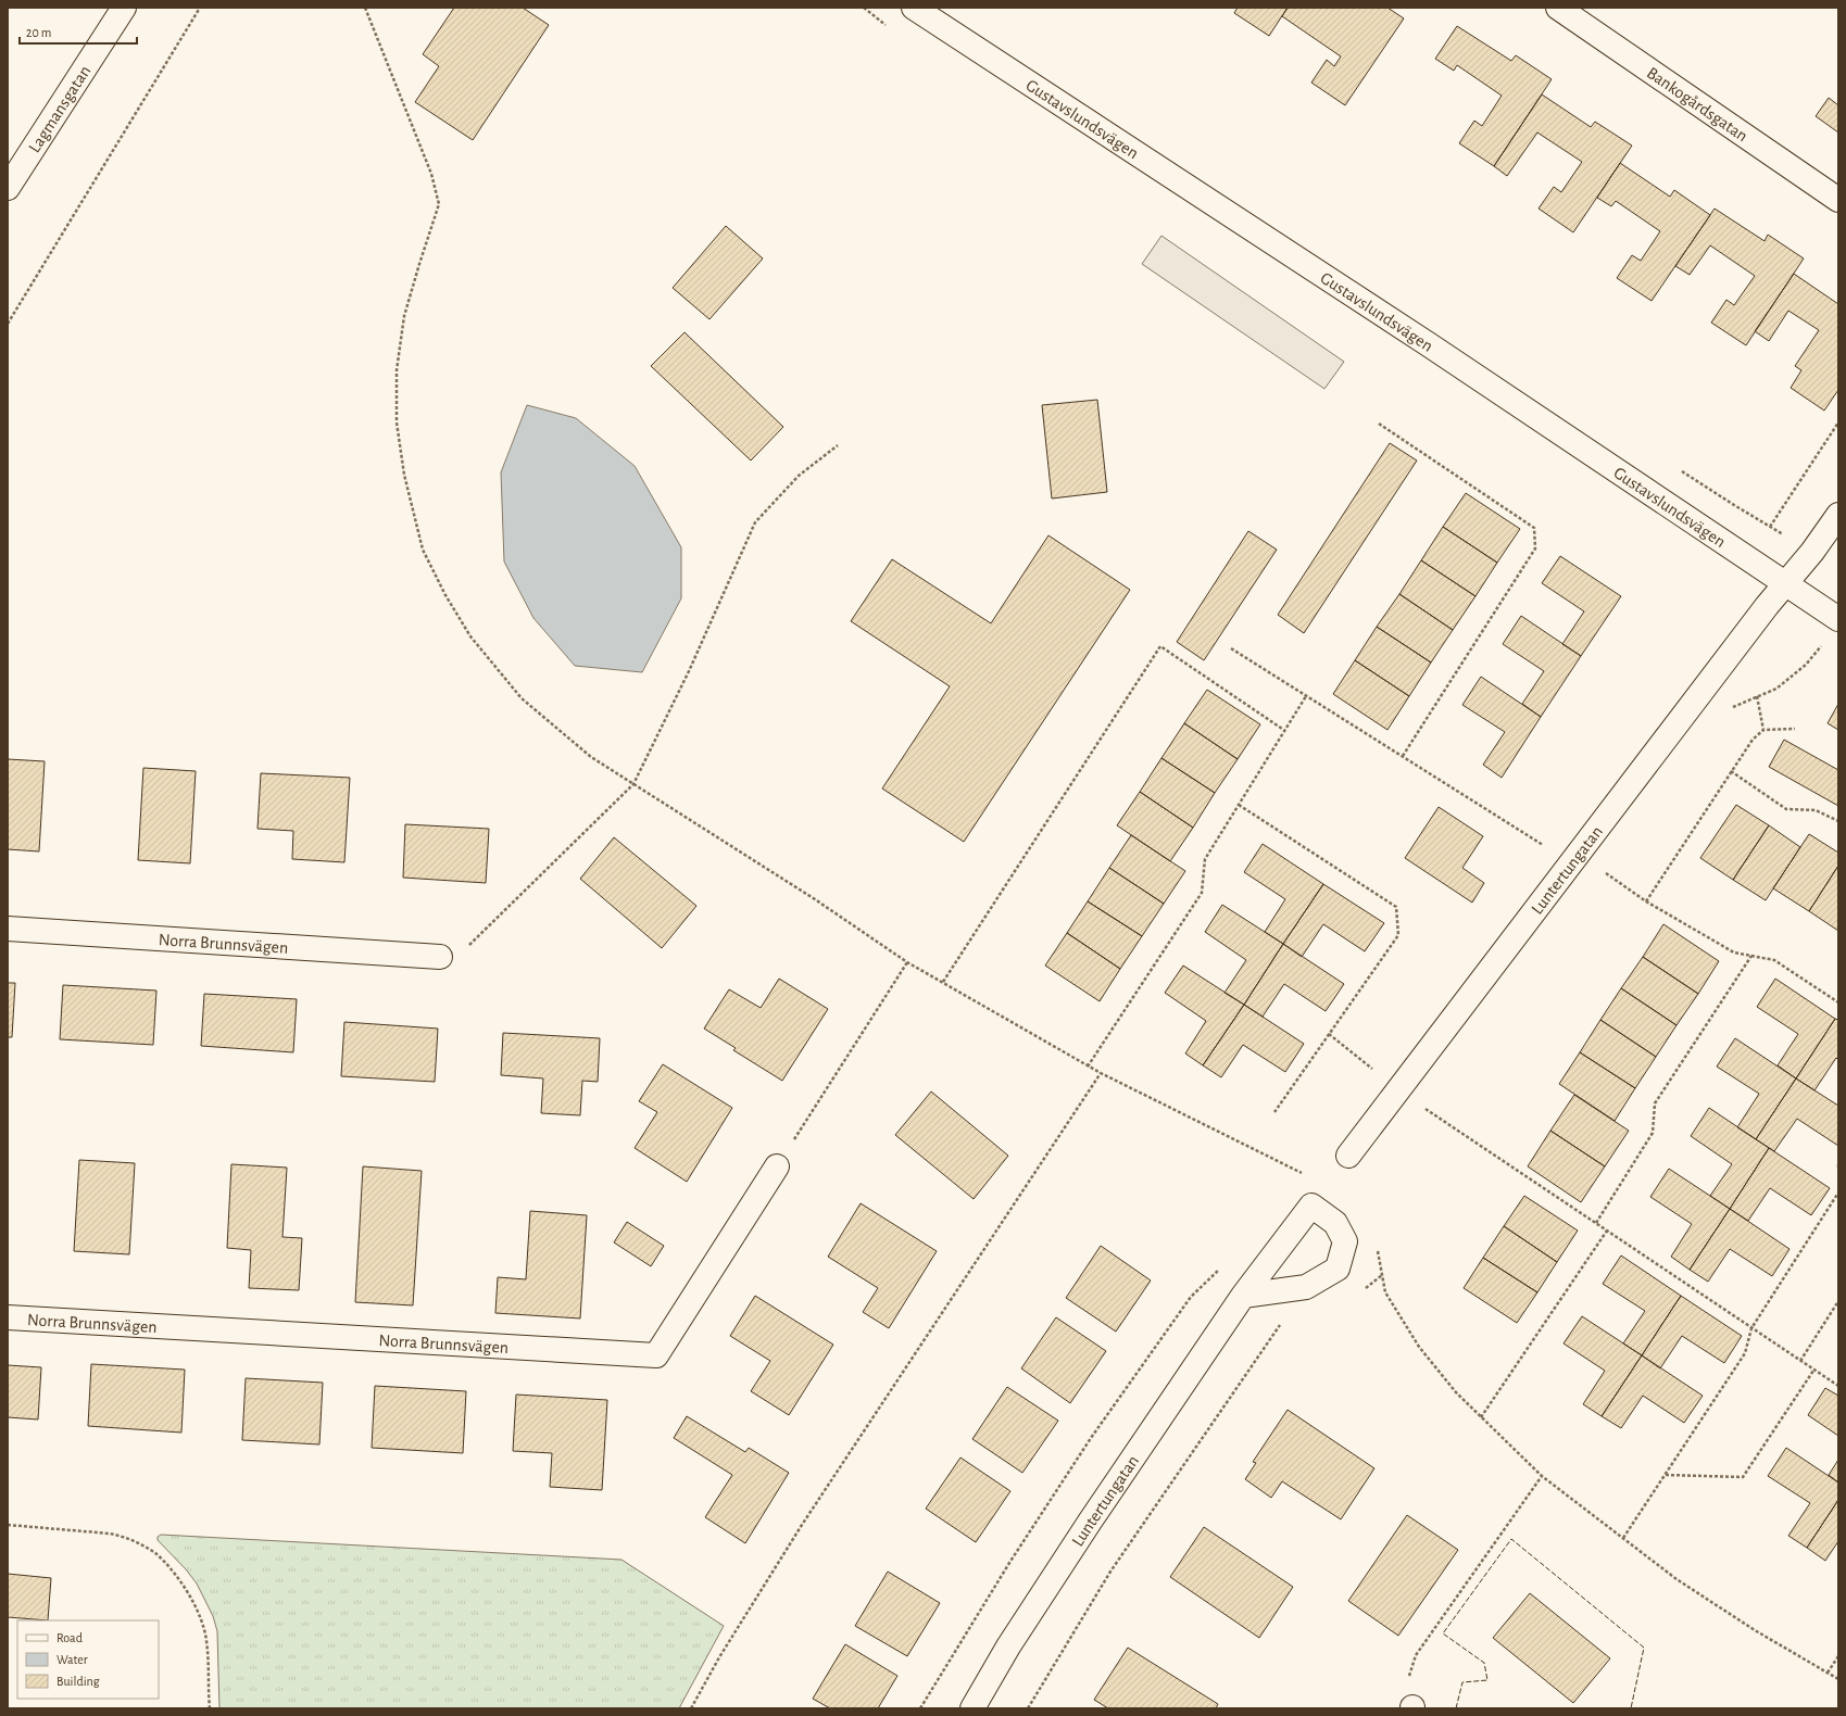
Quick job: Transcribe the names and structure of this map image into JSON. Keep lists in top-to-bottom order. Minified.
{"streets":{"street":["Bankogårdsgatan","Lagmansgatan","Gustavslundsvägen","Luntertungatan","Norra Brunnsvägen"]},"crossings":[["Gustavslundsvägen","Luntertungatan"]],"legend":["Road","Water","Building"],"scale_bar":"20 m"}
